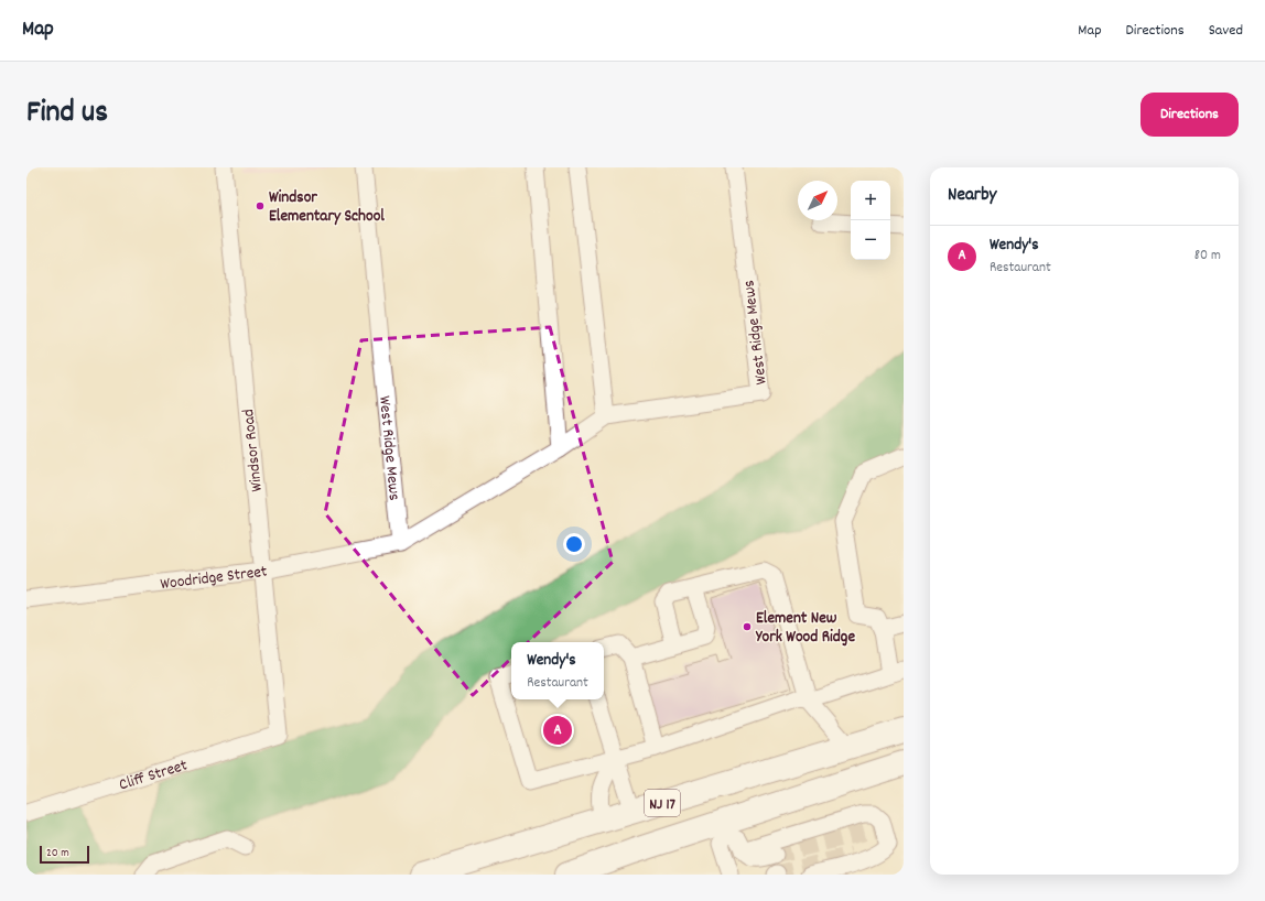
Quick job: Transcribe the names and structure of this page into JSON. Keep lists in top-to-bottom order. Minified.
{"streets":{"highway":["NJ 17"],"street":["West Ridge Mews","Windsor Road","Woodridge Street","Cliff Street"]},"crossings":[["West Ridge Mews","Woodridge Street"],["Windsor Road","Woodridge Street"],["Windsor Road","Cliff Street"]],"places":["Windsor Elementary School","Element New York Wood Ridge"],"scale_bar":"20 m","north":"top right","page":{"header":"Map","nav":["Map","Directions","Saved"],"title":"Find us","buttons":"Directions","heading":"Nearby","map_buttons":["+","−"],"list":[{"mark":"A","name":"Wendy's","note":"Restaurant","value":"80 m"}],"popup":["Wendy's","Restaurant"],"pins":"A","scale":"20 m"}}
